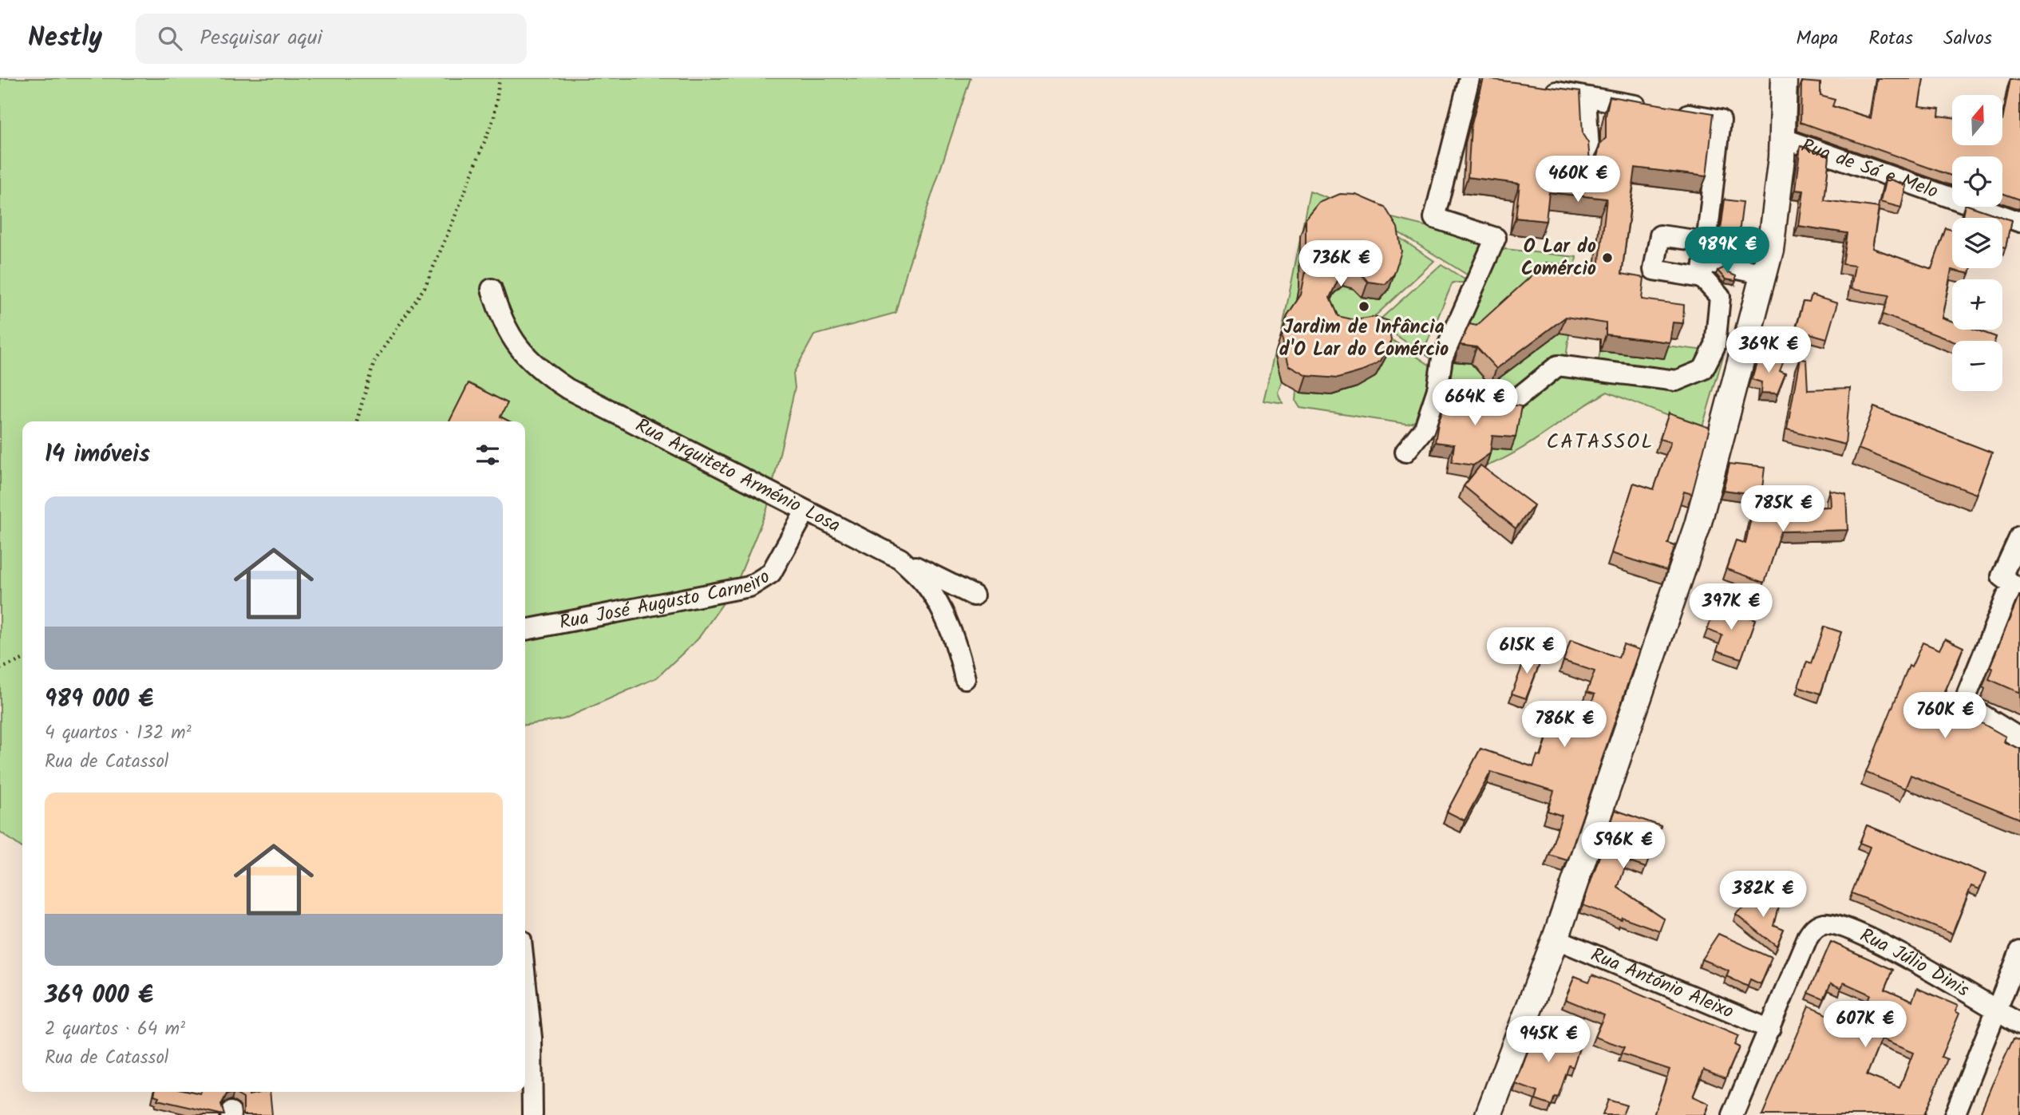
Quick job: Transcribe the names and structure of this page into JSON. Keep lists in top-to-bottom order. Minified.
{"streets":{"street":["Rua de Sá e Melo","Rua Arquiteto Arménio Losa","Rua José Augusto Carneiro","Rua Júlio Dinis","Rua António Aleixo"]},"crossings":[["Rua Arquiteto Arménio Losa","Rua José Augusto Carneiro"],["Rua Júlio Dinis","Rua António Aleixo"]],"districts":["CATASSOL"],"places":["O Lar do Comércio","Jardim de Infância d'O Lar do Comércio"],"north":"top","page":{"header":"Nestly","search":"Pesquisar aqui","nav":["Mapa","Rotas","Salvos"],"map_buttons":["+","−"],"price":["460K €","989K €","736K €","369K €","664K €","785K €","397K €","615K €","760K €","786K €","596K €","382K €","607K €","945K €"],"heading":"14 imóveis","list":[{"name":"989 000 €","note":"4 quartos · 132 m² · Rua de Catassol"},{"name":"369 000 €","note":"2 quartos · 64 m² · Rua de Catassol"}]}}
